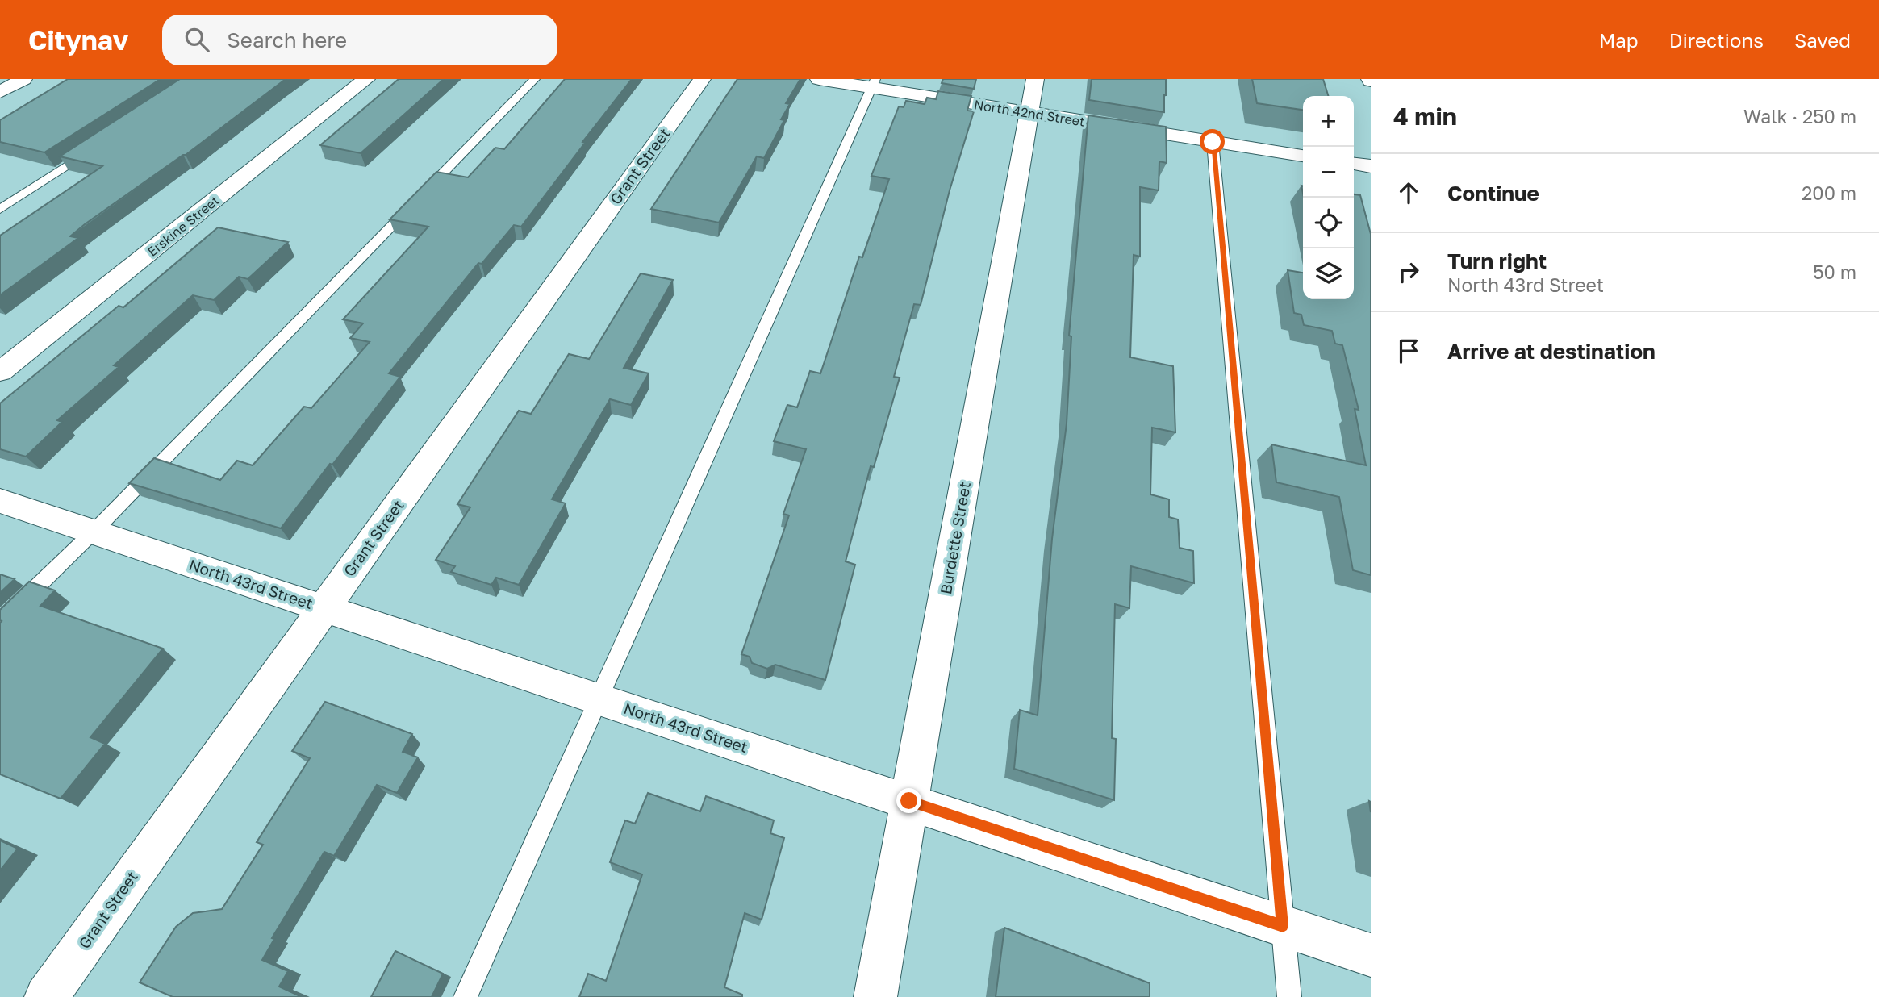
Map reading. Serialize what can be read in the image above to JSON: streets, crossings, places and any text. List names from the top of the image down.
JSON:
{
  "streets": {
    "street": [
      "North 42nd Street",
      "Grant Street",
      "Erskine Street",
      "Burdette Street",
      "North 43rd Street"
    ]
  },
  "crossings": [
    ["North 42nd Street", "Burdette Street"],
    ["Grant Street", "North 43rd Street"],
    ["Burdette Street", "North 43rd Street"]
  ],
  "page": {
    "header": "Citynav",
    "search": "Search here",
    "nav": ["Map", "Directions", "Saved"],
    "heading": ["4 min", "Walk · 250 m"],
    "map_buttons": ["+", "−"],
    "list": [
      ["Continue", "200 m"],
      ["Turn right", "North 43rd Street", "50 m"],
      "Arrive at destination"
    ]
  }
}
